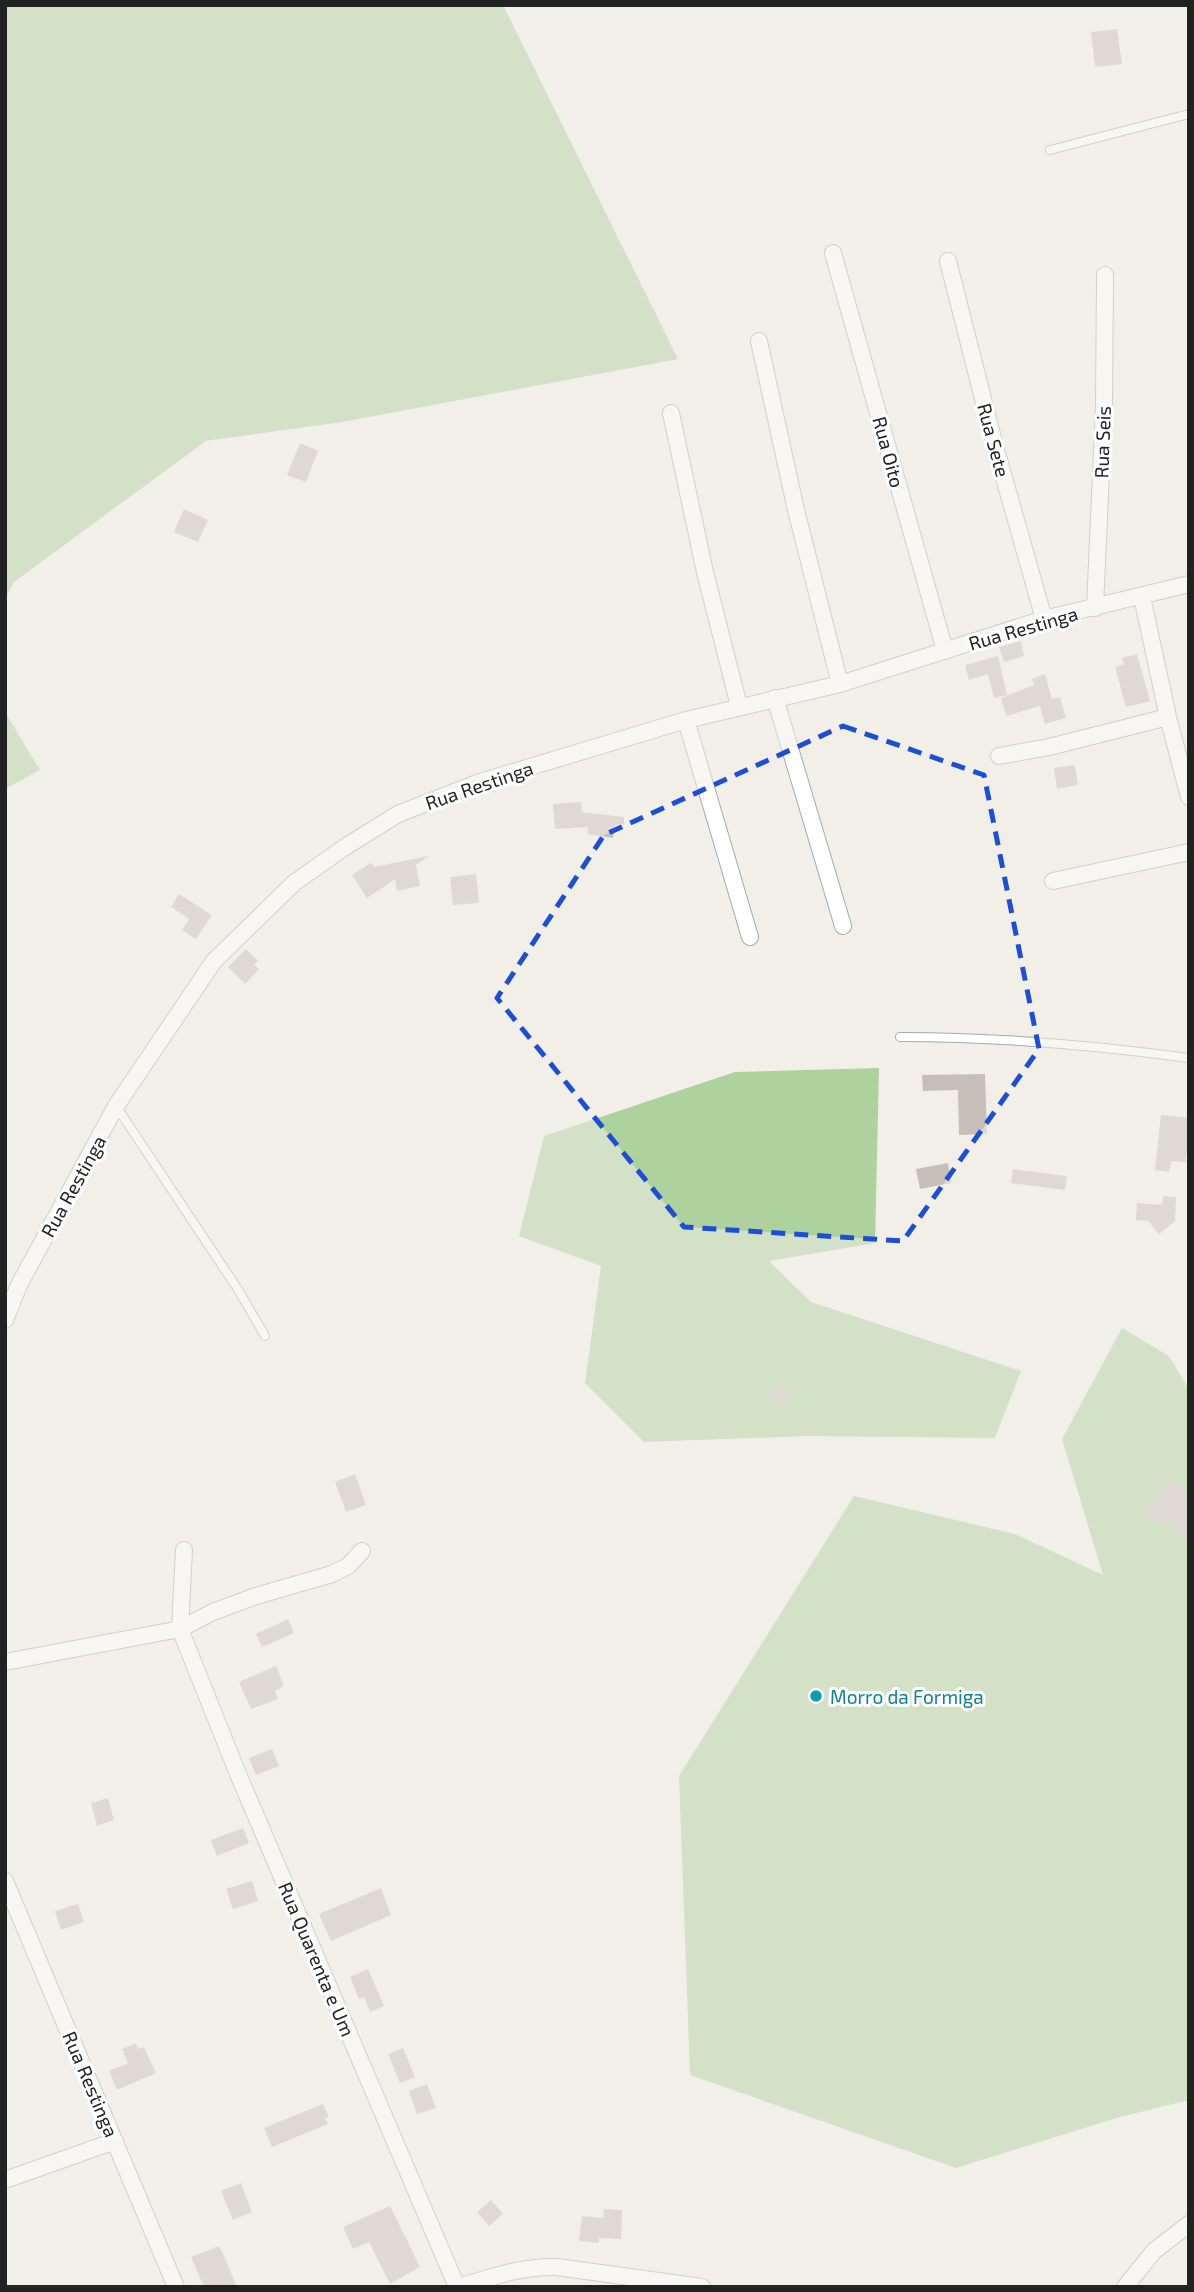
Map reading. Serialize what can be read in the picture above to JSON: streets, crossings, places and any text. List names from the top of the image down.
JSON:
{
  "streets": {
    "street": [
      "Rua Sete",
      "Rua Seis",
      "Rua Oito",
      "Rua Restinga",
      "Rua Quarenta e Um"
    ]
  },
  "crossings": [
    ["Rua Sete", "Rua Restinga"],
    ["Rua Seis", "Rua Restinga"],
    ["Rua Oito", "Rua Restinga"]
  ],
  "places": ["Morro da Formiga"]
}
